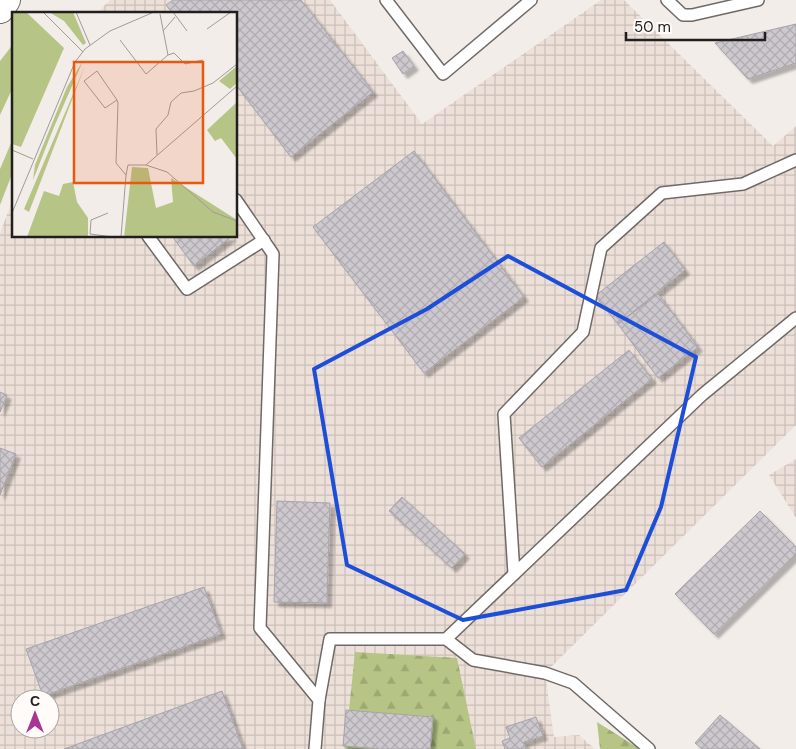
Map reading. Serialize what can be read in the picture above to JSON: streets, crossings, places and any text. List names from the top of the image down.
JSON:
{
  "scale_bar": "50 m",
  "north": "top"
}
